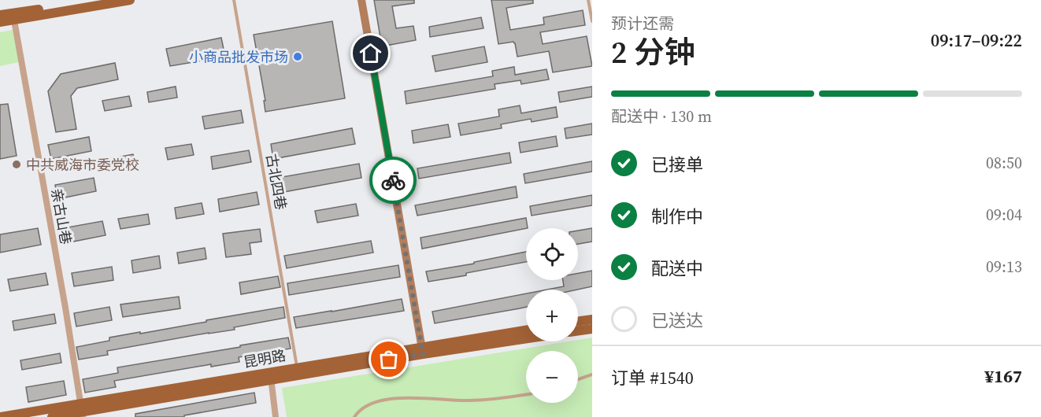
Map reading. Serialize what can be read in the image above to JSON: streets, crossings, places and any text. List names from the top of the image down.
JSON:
{
  "streets": {
    "main road": ["昆明路"],
    "street": ["亲古山巷"],
    "lane": ["古北四巷"]
  },
  "crossings": [
    ["古北四巷", "昆明路"],
    ["亲古山巷", "昆明路"]
  ],
  "places": ["小商品批发市场", "中共威海市委党校"],
  "page": {
    "heading": ["2 分钟", "预计还需", "09:17–09:22"],
    "panel": ["订单 #1540", "¥167"],
    "bar": "配送中 · 130 m",
    "list": [
      ["已接单", "08:50"],
      ["制作中", "09:04"],
      ["配送中", "09:13"],
      "已送达"
    ],
    "map_buttons": ["+", "−"]
  }
}
